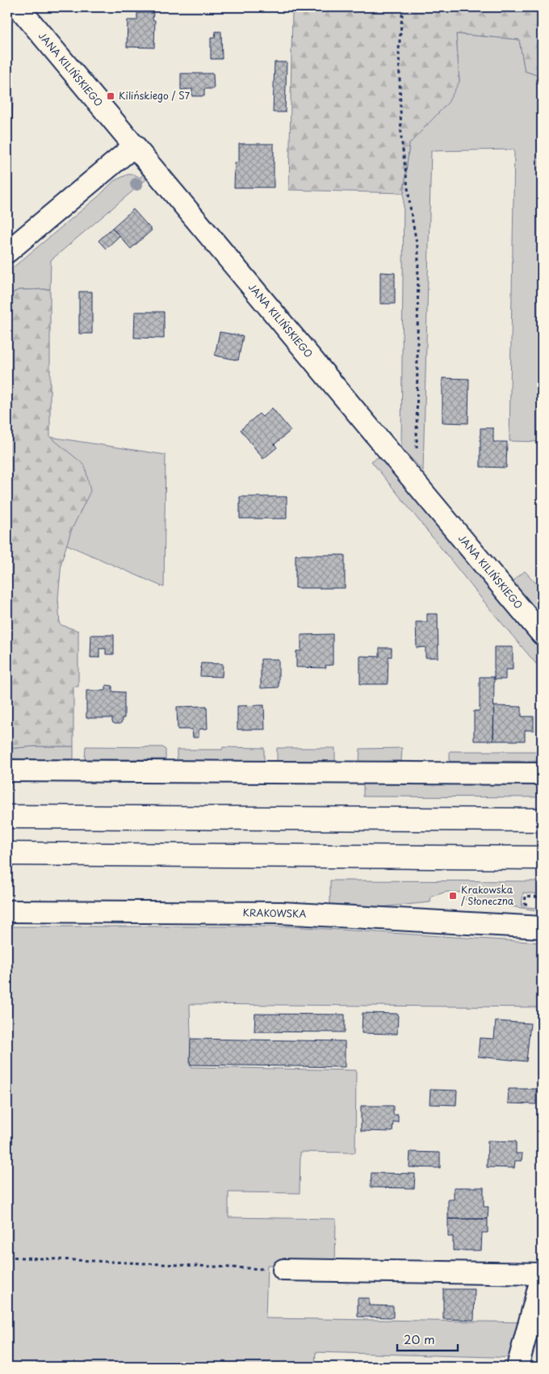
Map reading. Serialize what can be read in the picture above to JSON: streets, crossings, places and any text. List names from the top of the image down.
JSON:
{
  "streets": {
    "street": ["JANA KILIŃSKIEGO", "KRAKOWSKA"]
  },
  "places": {
    "transit": ["Kilińskiego / S7", "Krakowska / Słoneczna"]
  },
  "scale_bar": "20 m"
}
